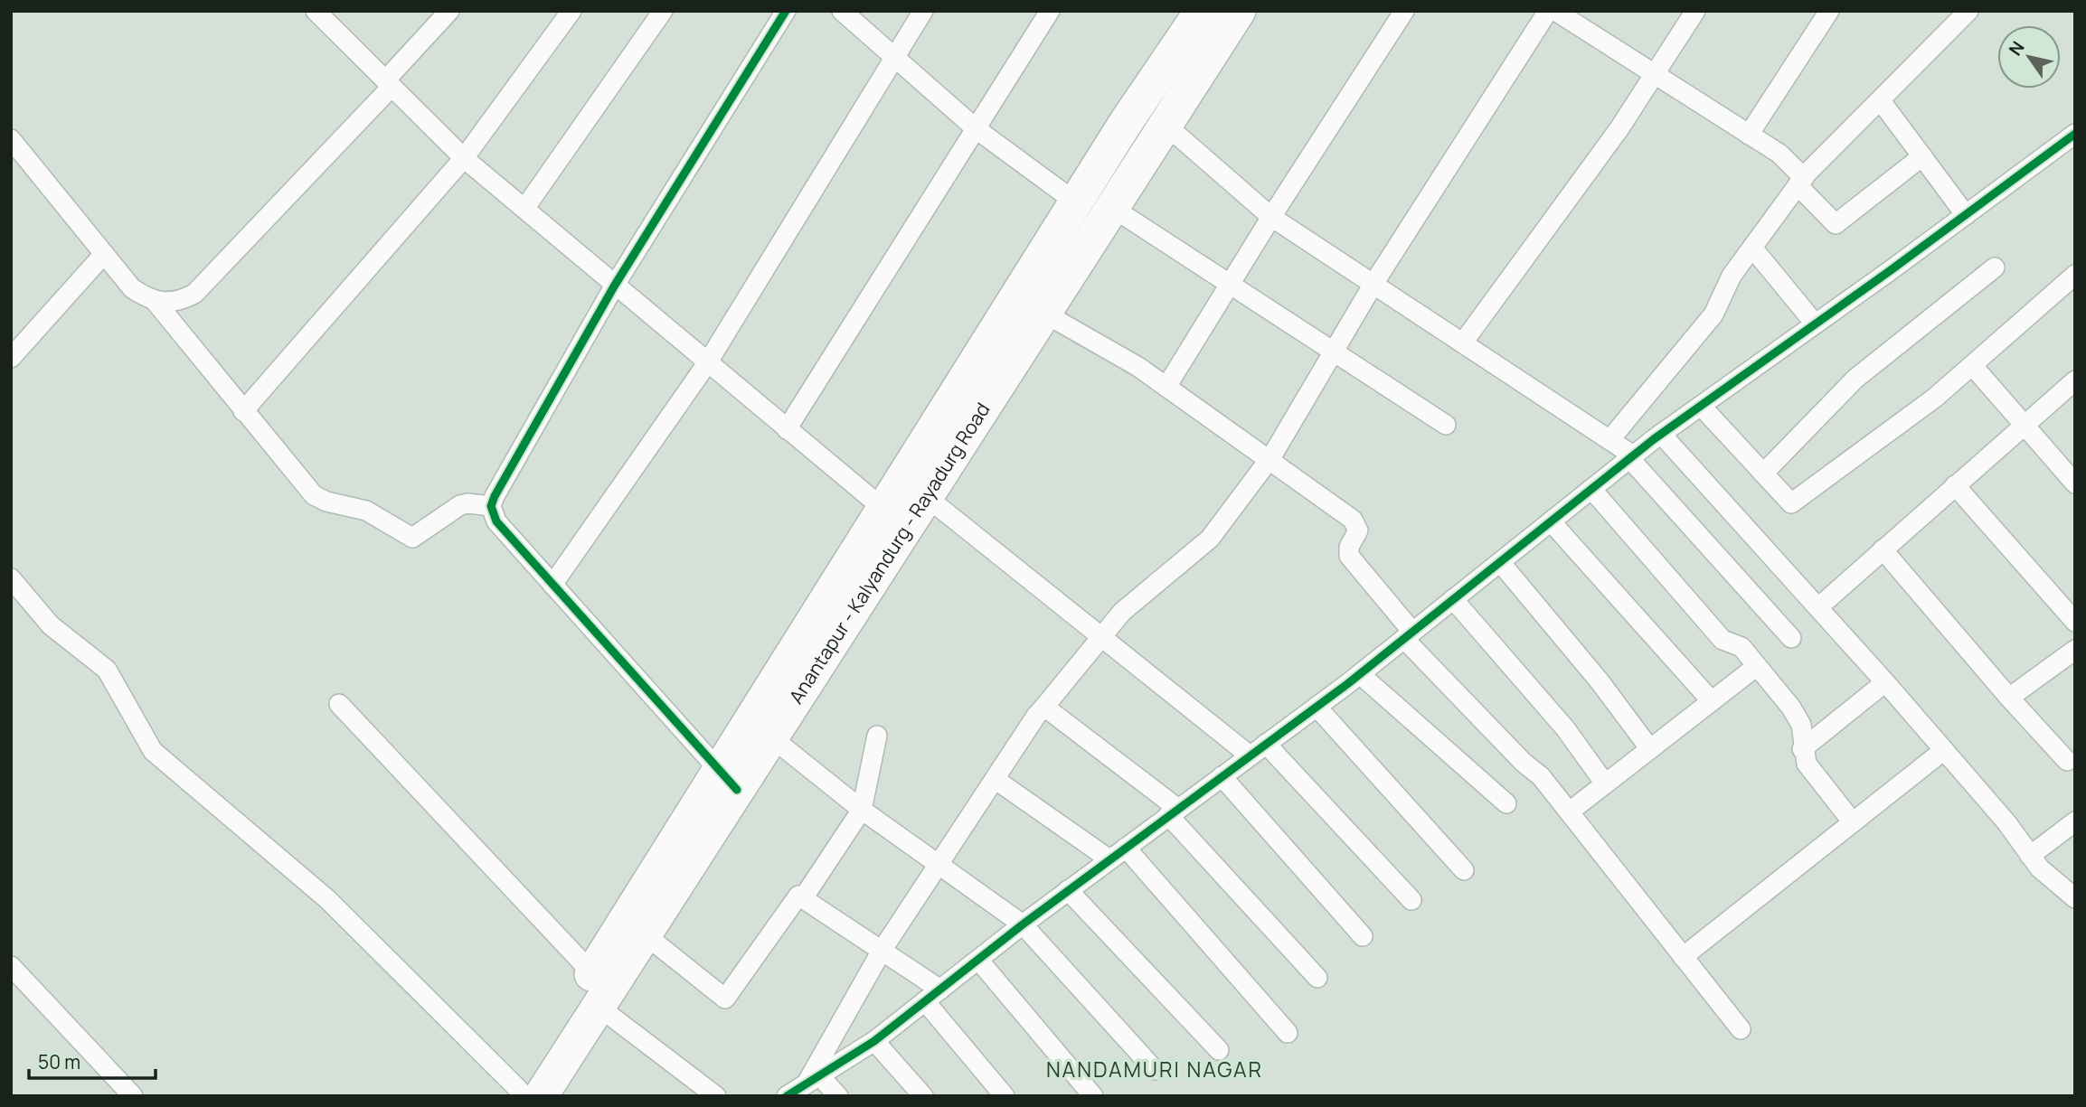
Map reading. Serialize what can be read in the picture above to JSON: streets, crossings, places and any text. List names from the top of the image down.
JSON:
{
  "streets": {
    "highway": ["Anantapur - Kalyandurg - Rayadurg Road"]
  },
  "districts": ["NANDAMURI NAGAR"],
  "scale_bar": "50 m",
  "north": "top left"
}
